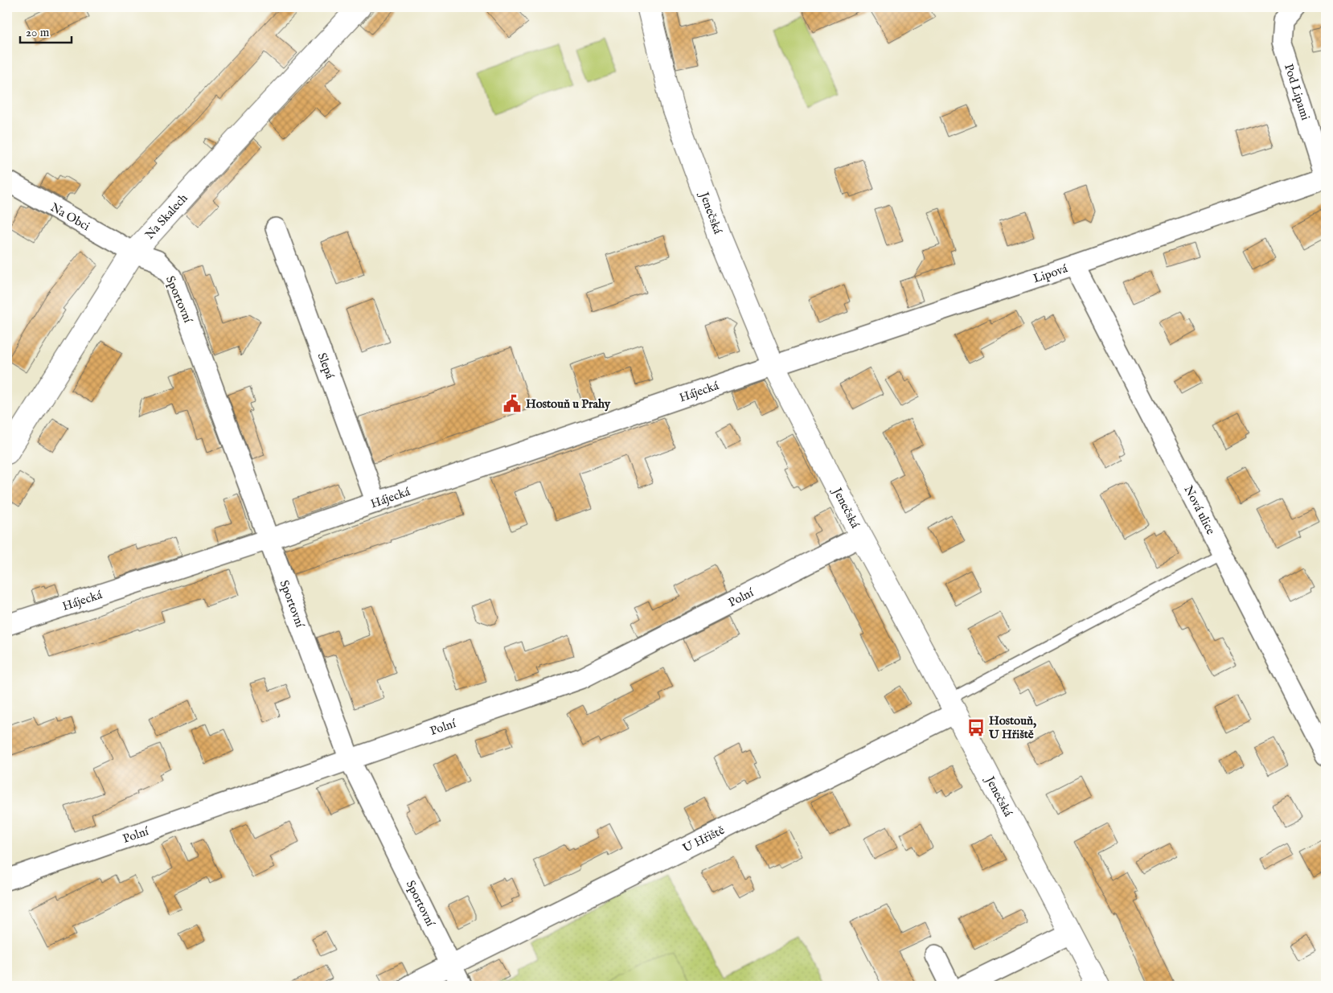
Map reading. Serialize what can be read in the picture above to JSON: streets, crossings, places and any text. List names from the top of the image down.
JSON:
{
  "streets": {
    "street": [
      "Pod Lipami",
      "Jenečská",
      "Na Obci",
      "Na Skalech",
      "Lipová",
      "Sportovní",
      "Slepá",
      "Hájecká",
      "Nová ulice",
      "Polní",
      "U Hřiště"
    ]
  },
  "crossings": [
    ["Pod Lipami", "Lipová"],
    ["Jenečská", "Lipová"],
    ["Jenečská", "Hájecká"],
    ["Jenečská", "Polní"],
    ["Jenečská", "U Hřiště"],
    ["Na Obci", "Na Skalech"],
    ["Na Obci", "Sportovní"],
    ["Na Skalech", "Sportovní"],
    ["Lipová", "Hájecká"],
    ["Lipová", "Nová ulice"],
    ["Sportovní", "Hájecká"],
    ["Sportovní", "Polní"],
    ["Sportovní", "U Hřiště"],
    ["Slepá", "Hájecká"]
  ],
  "places": {
    "public building": ["Hostouň u Prahy"],
    "bus stop": ["Hostouň, U Hřiště"]
  },
  "scale_bar": "20 m"
}
